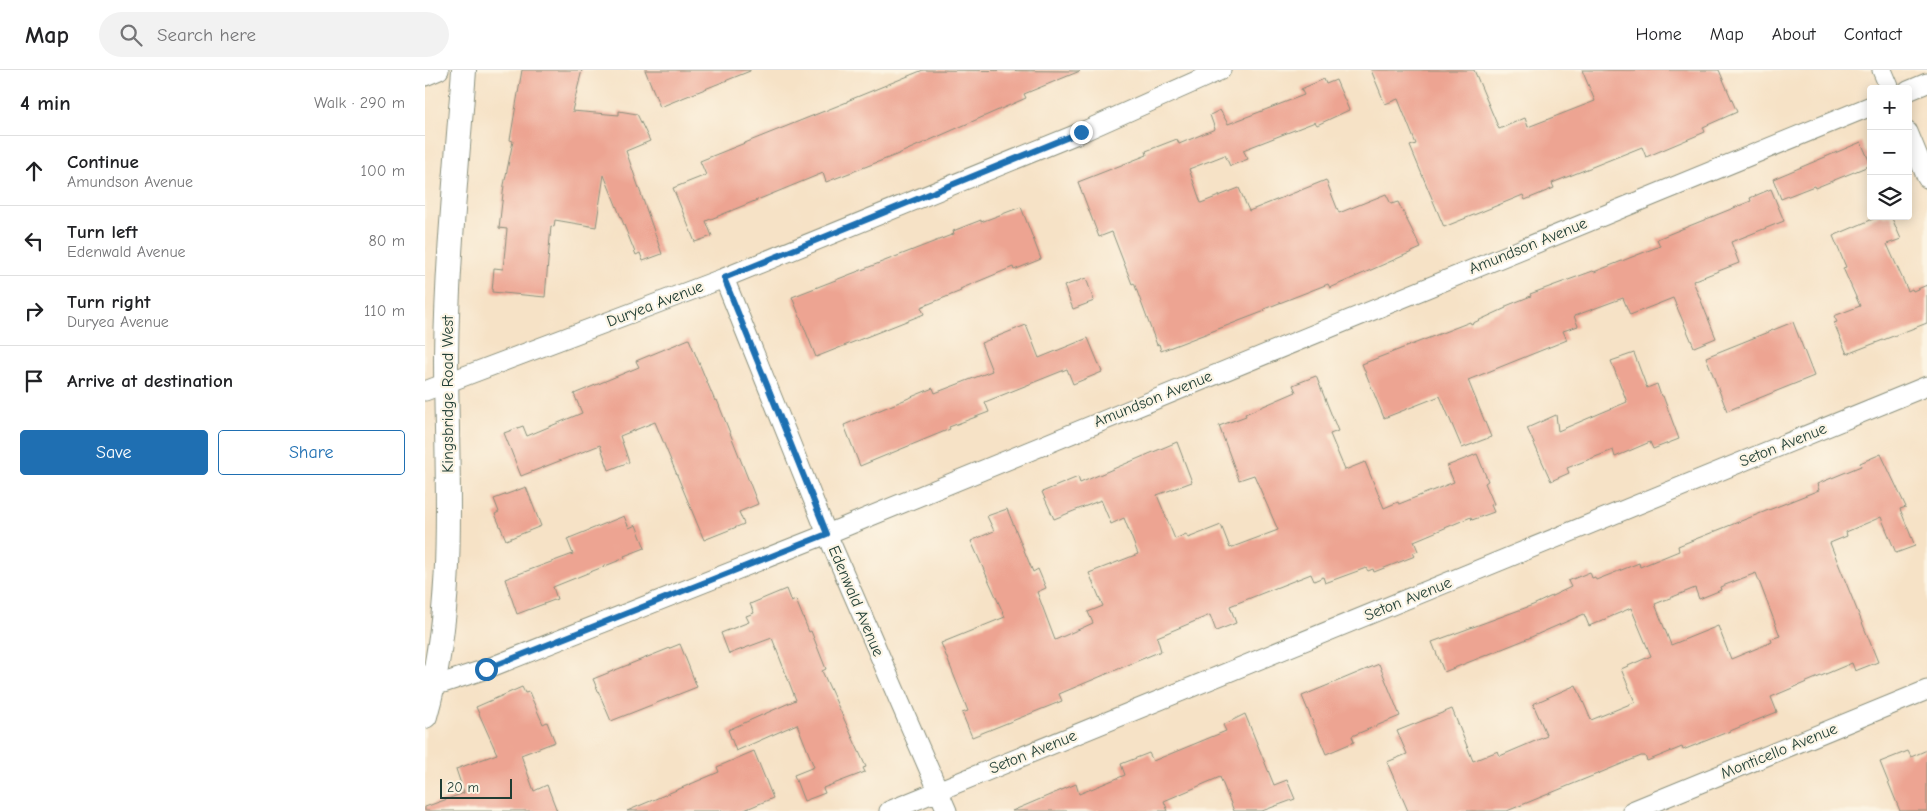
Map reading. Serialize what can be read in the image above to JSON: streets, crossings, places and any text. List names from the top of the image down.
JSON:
{
  "streets": {
    "street": [
      "Amundson Avenue",
      "Duryea Avenue",
      "Kingsbridge Road West",
      "Seton Avenue",
      "Edenwald Avenue",
      "Monticello Avenue"
    ]
  },
  "crossings": [
    ["Amundson Avenue", "Kingsbridge Road West"],
    ["Amundson Avenue", "Edenwald Avenue"],
    ["Duryea Avenue", "Kingsbridge Road West"],
    ["Duryea Avenue", "Edenwald Avenue"],
    ["Seton Avenue", "Edenwald Avenue"]
  ],
  "scale_bar": "20 m",
  "page": {
    "header": "Map",
    "search": "Search here",
    "nav": [
      "Home",
      "Map",
      "About",
      "Contact"
    ],
    "heading": ["4 min", "Walk · 290 m"],
    "map_buttons": ["+", "−"],
    "list": [
      ["Continue", "Amundson Avenue", "100 m"],
      ["Turn left", "Edenwald Avenue", "80 m"],
      ["Turn right", "Duryea Avenue", "110 m"],
      "Arrive at destination"
    ],
    "buttons": ["Save", "Share"],
    "scale": "20 m"
  }
}
